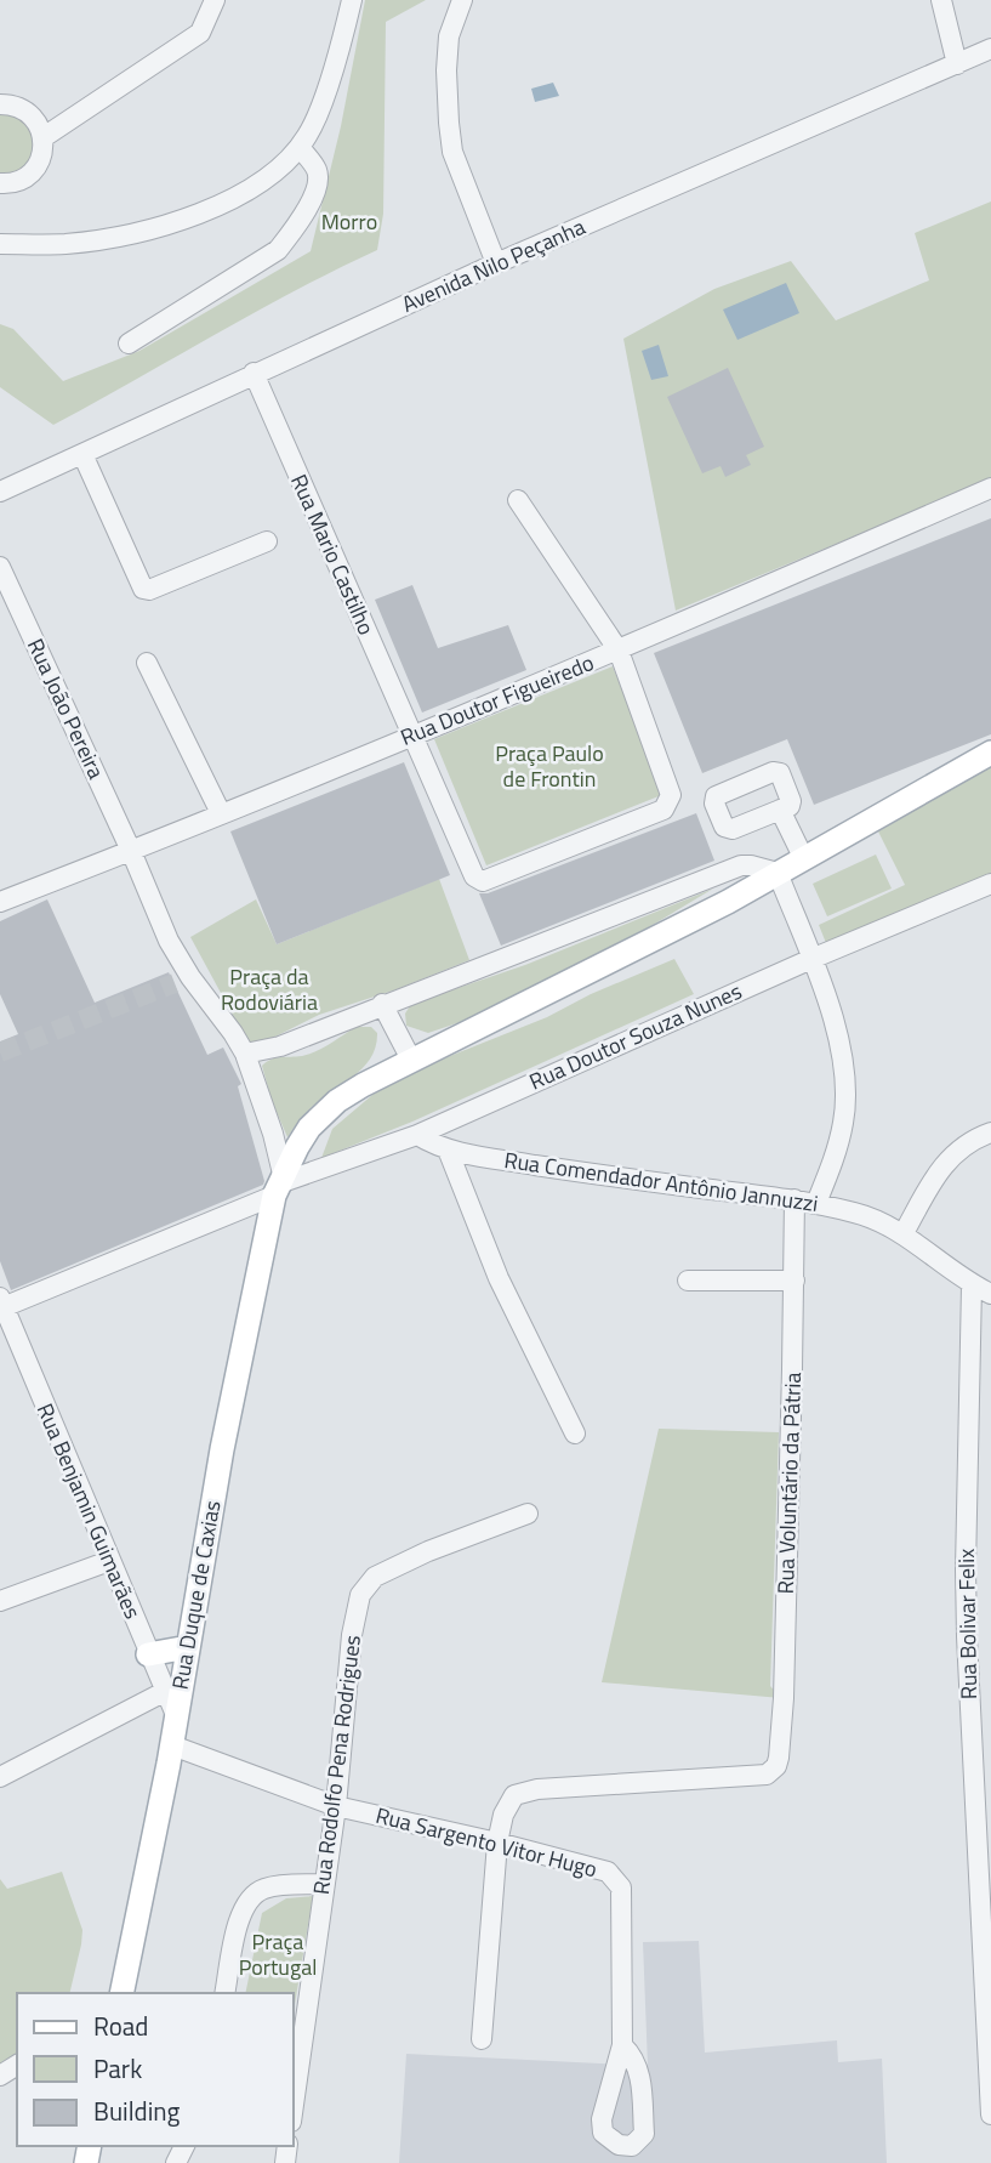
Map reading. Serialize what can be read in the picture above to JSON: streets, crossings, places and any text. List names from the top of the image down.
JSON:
{
  "streets": {
    "main road": ["Rua Duque de Caxias"],
    "street": [
      "Avenida Nilo Peçanha",
      "Rua Mario Castilho",
      "Rua Doutor Figueiredo",
      "Rua João Pereira",
      "Rua Doutor Souza Nunes",
      "Rua Comendador Antônio Jannuzzi",
      "Rua Voluntário da Pátria",
      "Rua Benjamin Guimarães",
      "Rua Bolivar Felix",
      "Rua Rodolfo Pena Rodrigues",
      "Rua Sargento Vitor Hugo"
    ]
  },
  "crossings": [
    ["Avenida Nilo Peçanha", "Rua Mario Castilho"],
    ["Rua Mario Castilho", "Rua Doutor Figueiredo"],
    ["Rua Doutor Figueiredo", "Rua João Pereira"],
    ["Rua João Pereira", "Rua Doutor Souza Nunes"],
    ["Rua João Pereira", "Rua Duque de Caxias"],
    ["Rua Doutor Souza Nunes", "Rua Comendador Antônio Jannuzzi"],
    ["Rua Doutor Souza Nunes", "Rua Benjamin Guimarães"],
    ["Rua Doutor Souza Nunes", "Rua Duque de Caxias"],
    ["Rua Comendador Antônio Jannuzzi", "Rua Voluntário da Pátria"],
    ["Rua Comendador Antônio Jannuzzi", "Rua Bolivar Felix"],
    ["Rua Voluntário da Pátria", "Rua Sargento Vitor Hugo"],
    ["Rua Benjamin Guimarães", "Rua Duque de Caxias"],
    ["Rua Duque de Caxias", "Rua Sargento Vitor Hugo"],
    ["Rua Rodolfo Pena Rodrigues", "Rua Sargento Vitor Hugo"]
  ],
  "parks": [
    "Morro",
    "Praça Paulo de Frontin",
    "Praça da Rodoviária",
    "Praça Portugal"
  ],
  "legend": ["Road", "Park", "Building"]
}
